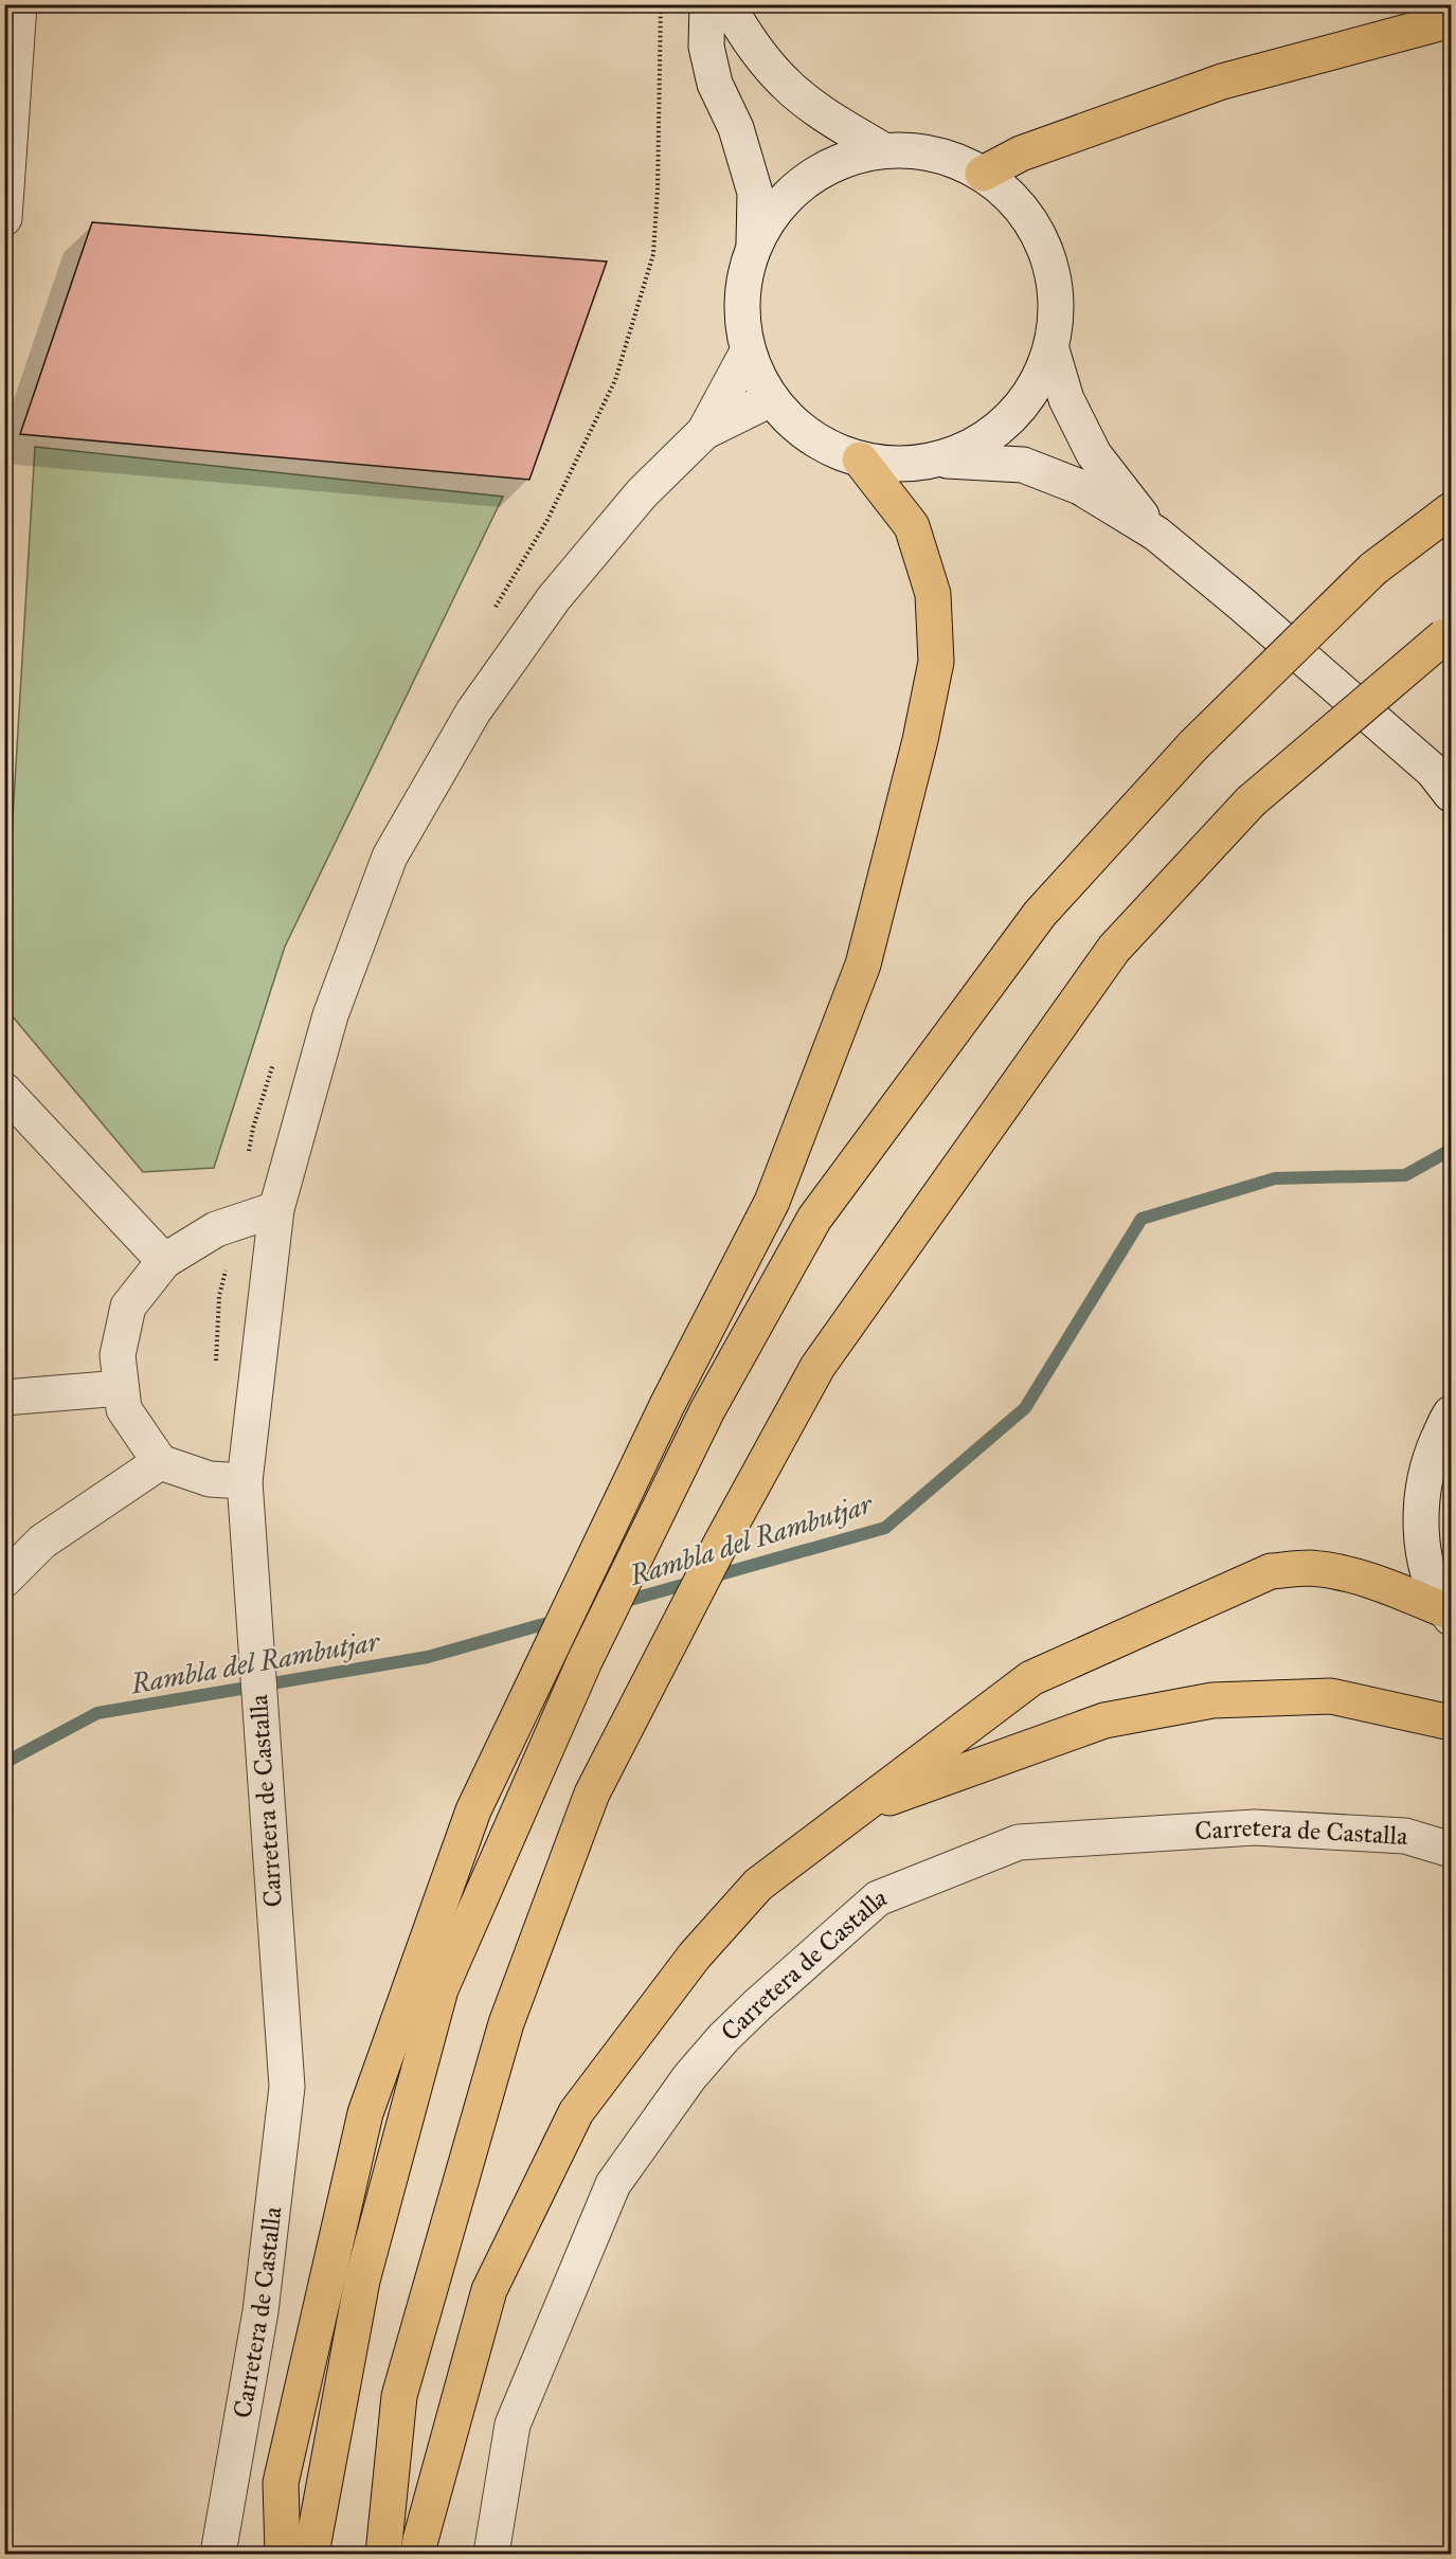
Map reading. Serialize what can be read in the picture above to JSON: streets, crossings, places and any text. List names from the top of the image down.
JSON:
{
  "streets": {
    "street": ["Carretera de Castalla"]
  },
  "water": ["Rambla del Rambutjar"]
}
